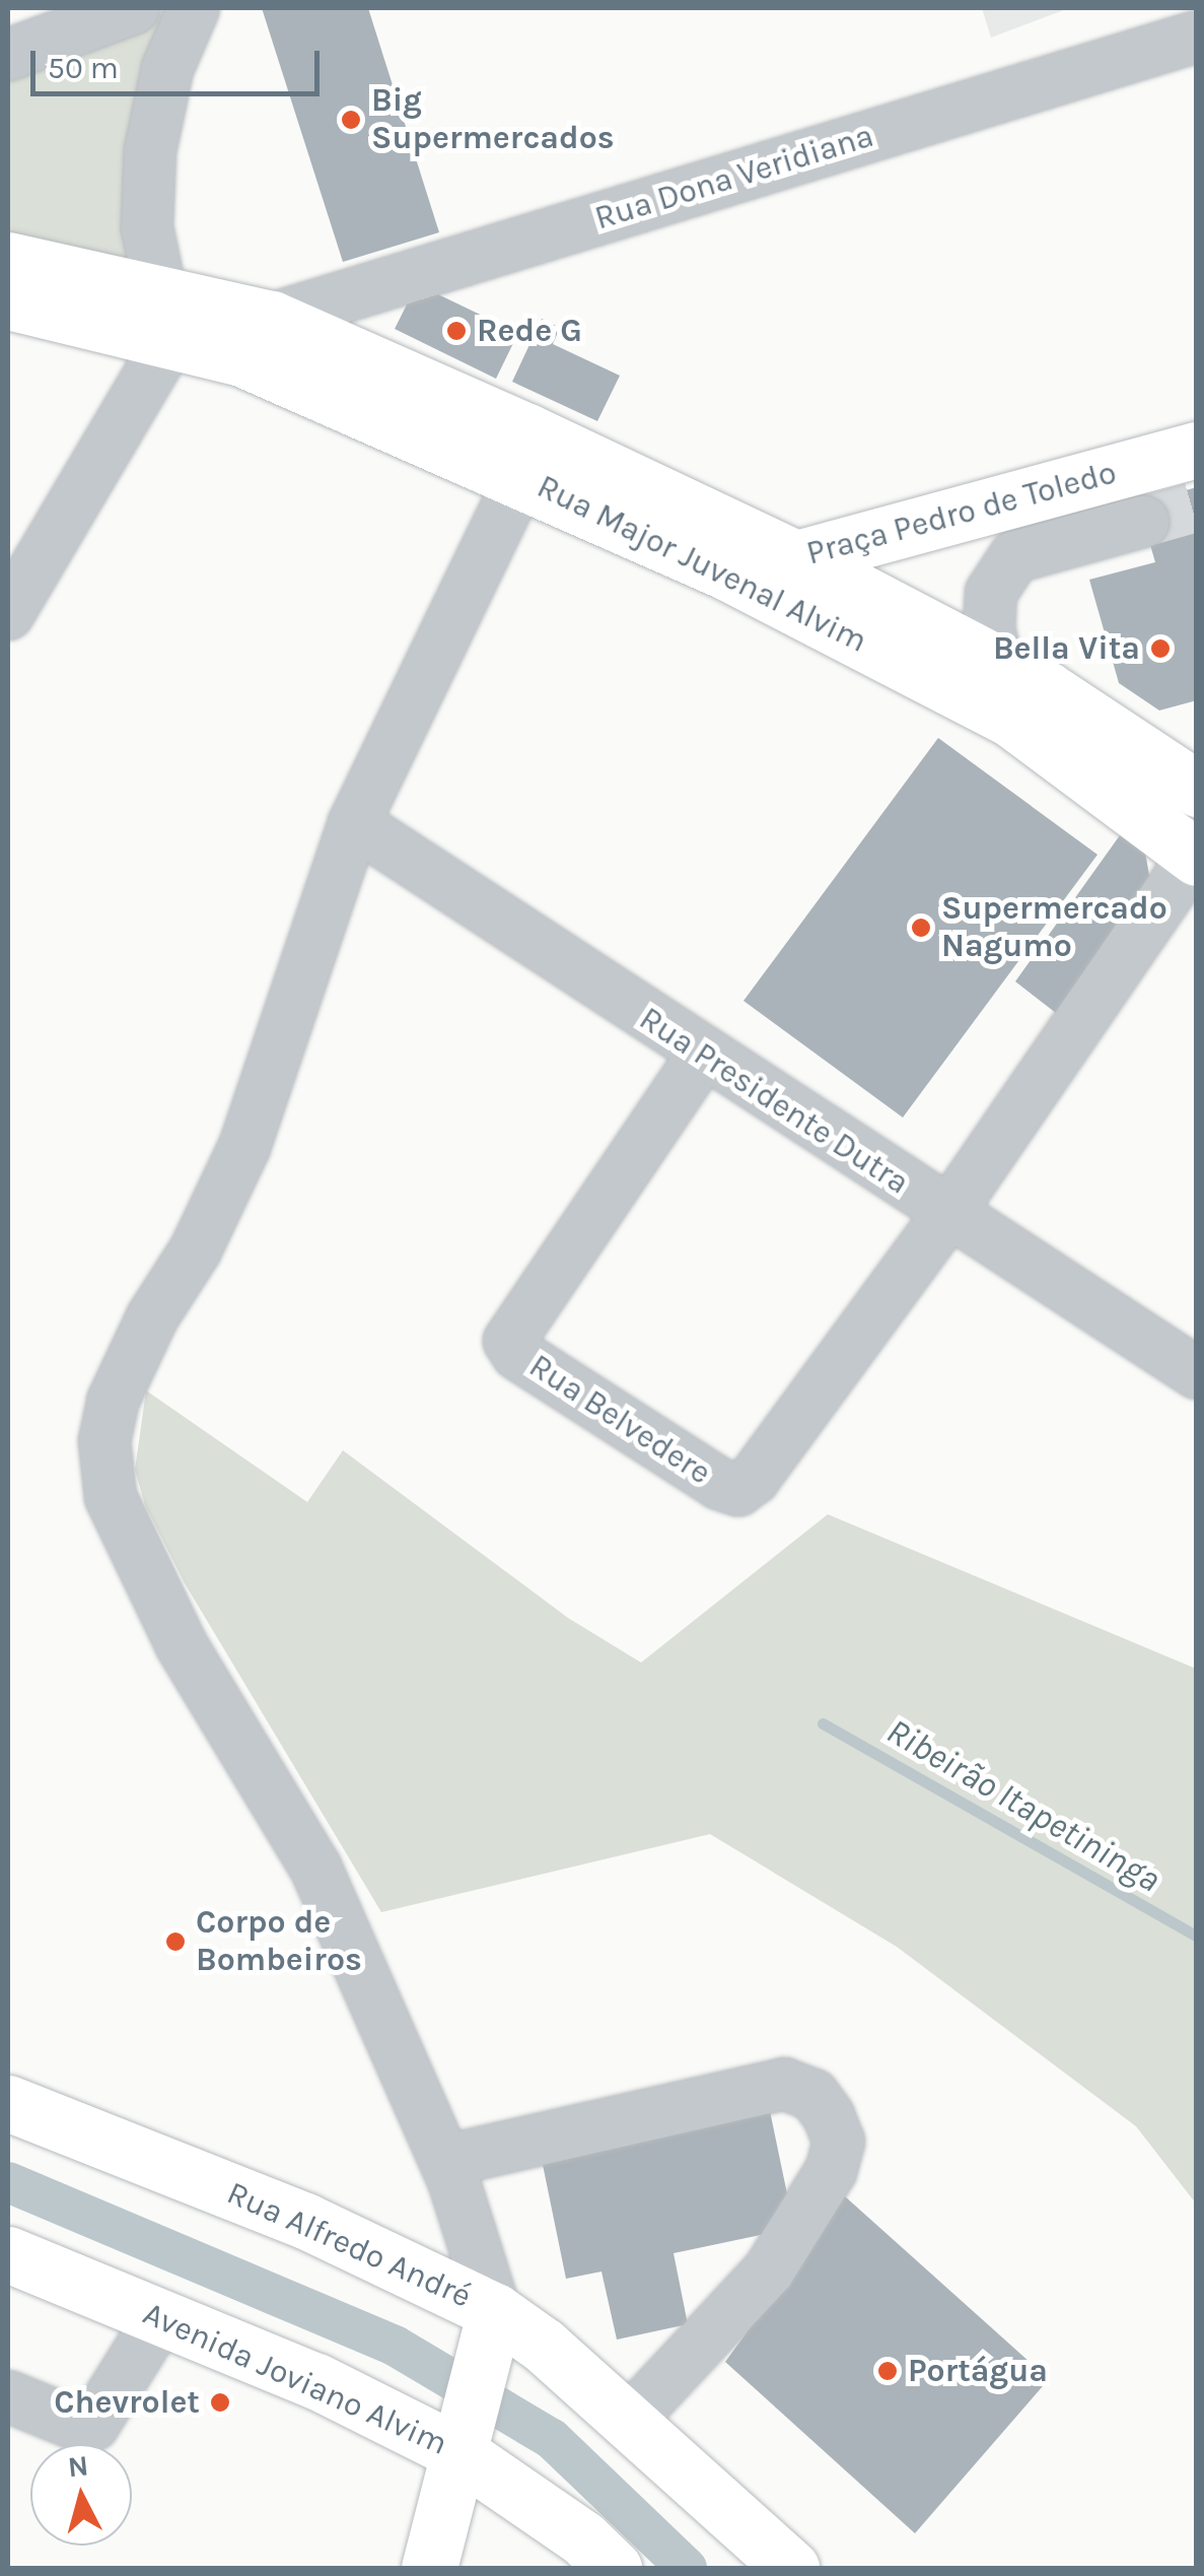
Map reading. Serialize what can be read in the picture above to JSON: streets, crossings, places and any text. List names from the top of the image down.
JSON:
{
  "streets": {
    "main road": [
      "Praça Pedro de Toledo",
      "Rua Major Juvenal Alvim",
      "Rua Alfredo André",
      "Avenida Joviano Alvim"
    ],
    "street": ["Rua Dona Veridiana", "Rua Presidente Dutra", "Rua Belvedere"]
  },
  "crossings": [
    ["Rua Dona Veridiana", "Rua Major Juvenal Alvim"],
    ["Praça Pedro de Toledo", "Rua Major Juvenal Alvim"],
    ["Rua Presidente Dutra", "Rua Belvedere"]
  ],
  "water": ["Ribeirão Itapetininga"],
  "places": [
    "Big Supermercados",
    "Rede G",
    "Bella Vita",
    "Supermercado Nagumo",
    "Corpo de Bombeiros",
    "Portágua",
    "Chevrolet"
  ],
  "scale_bar": "50 m",
  "north": "top"
}
